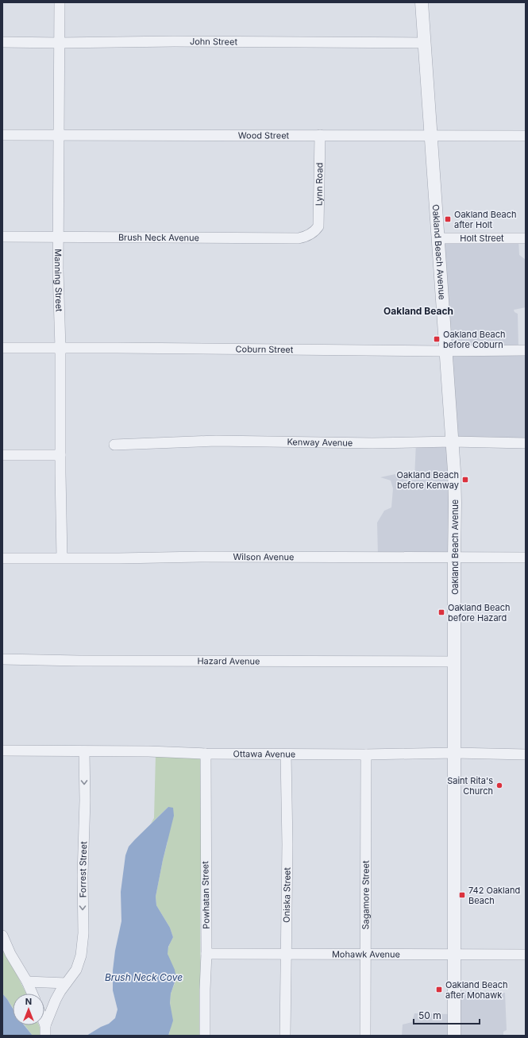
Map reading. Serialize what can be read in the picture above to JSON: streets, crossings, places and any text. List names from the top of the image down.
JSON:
{
  "streets": {
    "street": [
      "John Street",
      "Wood Street",
      "Lynn Road",
      "Brush Neck Avenue",
      "Holt Street",
      "Oakland Beach Avenue",
      "Manning Street",
      "Coburn Street",
      "Kenway Avenue",
      "Wilson Avenue",
      "Hazard Avenue",
      "Ottawa Avenue",
      "Forrest Street",
      "Powhatan Street",
      "Oniska Street",
      "Sagamore Street",
      "Mohawk Avenue"
    ]
  },
  "crossings": [
    ["John Street", "Oakland Beach Avenue"],
    ["John Street", "Manning Street"],
    ["Wood Street", "Lynn Road"],
    ["Wood Street", "Oakland Beach Avenue"],
    ["Wood Street", "Manning Street"],
    ["Lynn Road", "Brush Neck Avenue"],
    ["Brush Neck Avenue", "Manning Street"],
    ["Holt Street", "Oakland Beach Avenue"],
    ["Oakland Beach Avenue", "Coburn Street"],
    ["Oakland Beach Avenue", "Kenway Avenue"],
    ["Oakland Beach Avenue", "Wilson Avenue"],
    ["Oakland Beach Avenue", "Hazard Avenue"],
    ["Oakland Beach Avenue", "Ottawa Avenue"],
    ["Oakland Beach Avenue", "Mohawk Avenue"],
    ["Manning Street", "Coburn Street"],
    ["Manning Street", "Wilson Avenue"],
    ["Ottawa Avenue", "Forrest Street"],
    ["Ottawa Avenue", "Powhatan Street"],
    ["Ottawa Avenue", "Oniska Street"],
    ["Ottawa Avenue", "Sagamore Street"],
    ["Powhatan Street", "Mohawk Avenue"],
    ["Oniska Street", "Mohawk Avenue"],
    ["Sagamore Street", "Mohawk Avenue"]
  ],
  "one_way": ["Forrest Street"],
  "districts": ["Oakland Beach"],
  "water": ["Brush Neck Cove"],
  "places": {
    "transit": [
      "Oakland Beach after Holt",
      "Oakland Beach before Coburn",
      "Oakland Beach before Kenway",
      "Oakland Beach before Hazard",
      "742 Oakland Beach",
      "Oakland Beach after Mohawk"
    ],
    "other": ["Saint Rita's Church"]
  },
  "scale_bar": "50 m",
  "north": "top"
}
